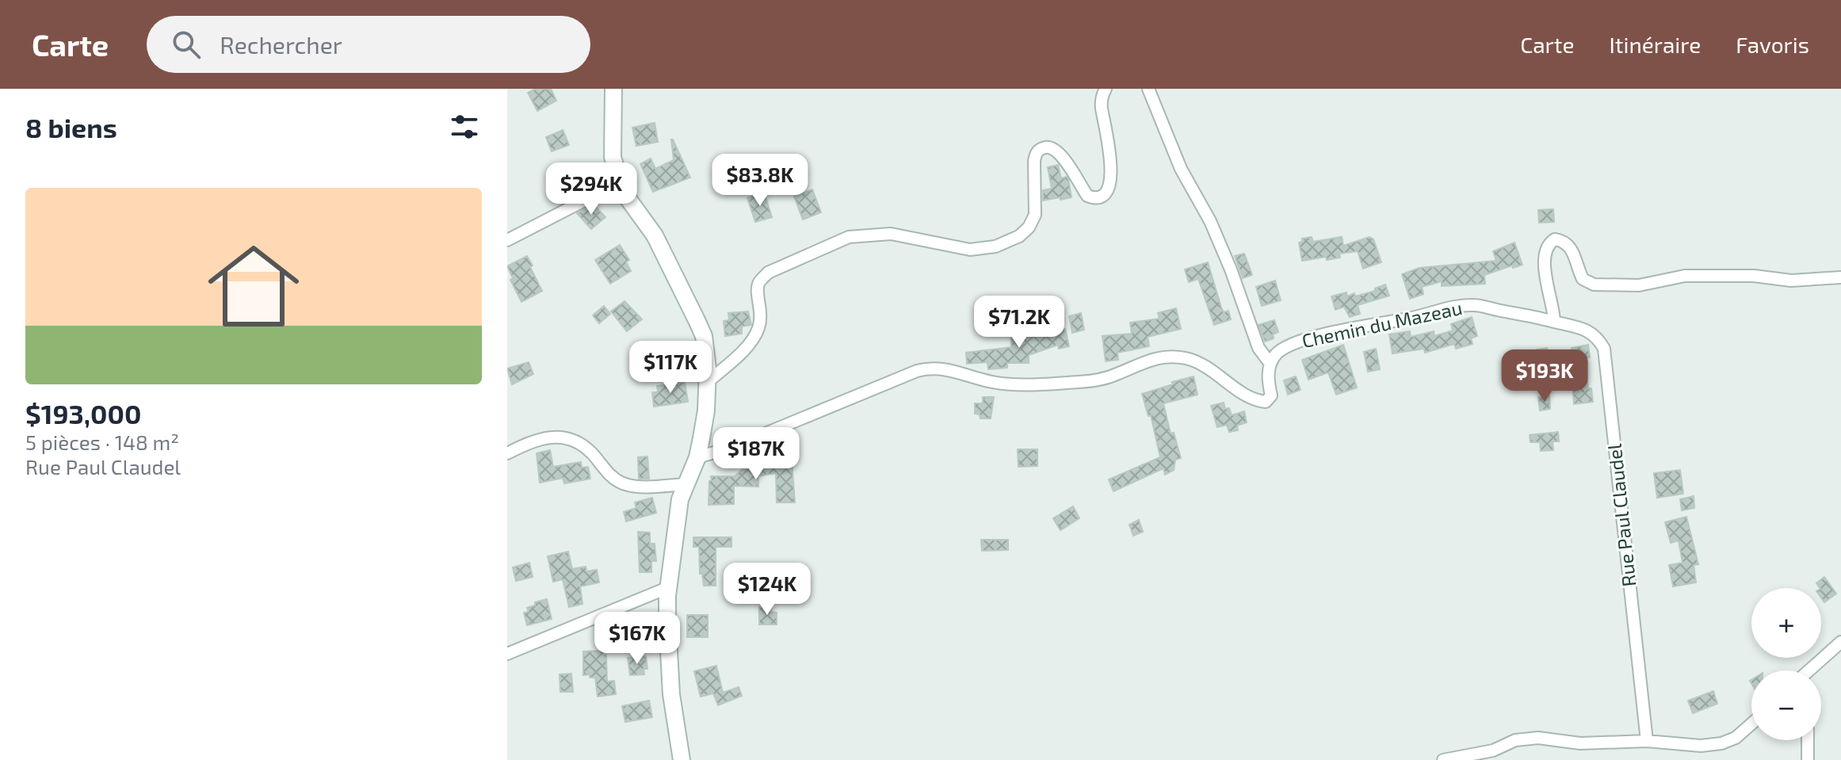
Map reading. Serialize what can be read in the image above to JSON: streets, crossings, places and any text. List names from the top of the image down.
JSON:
{
  "streets": {
    "street": ["Chemin du Mazeau", "Rue Paul Claudel"]
  },
  "crossings": [
    ["Chemin du Mazeau", "Rue Paul Claudel"]
  ],
  "page": {
    "header": "Carte",
    "search": "Rechercher",
    "nav": ["Carte", "Itinéraire", "Favoris"],
    "heading": "8 biens",
    "price": [
      "$83.8K",
      "$294K",
      "$71.2K",
      "$117K",
      "$193K",
      "$187K",
      "$124K",
      "$167K"
    ],
    "list": [
      {
        "name": "$193,000",
        "note": "5 pièces · 148 m² · Rue Paul Claudel"
      }
    ],
    "map_buttons": ["+", "−"]
  }
}
